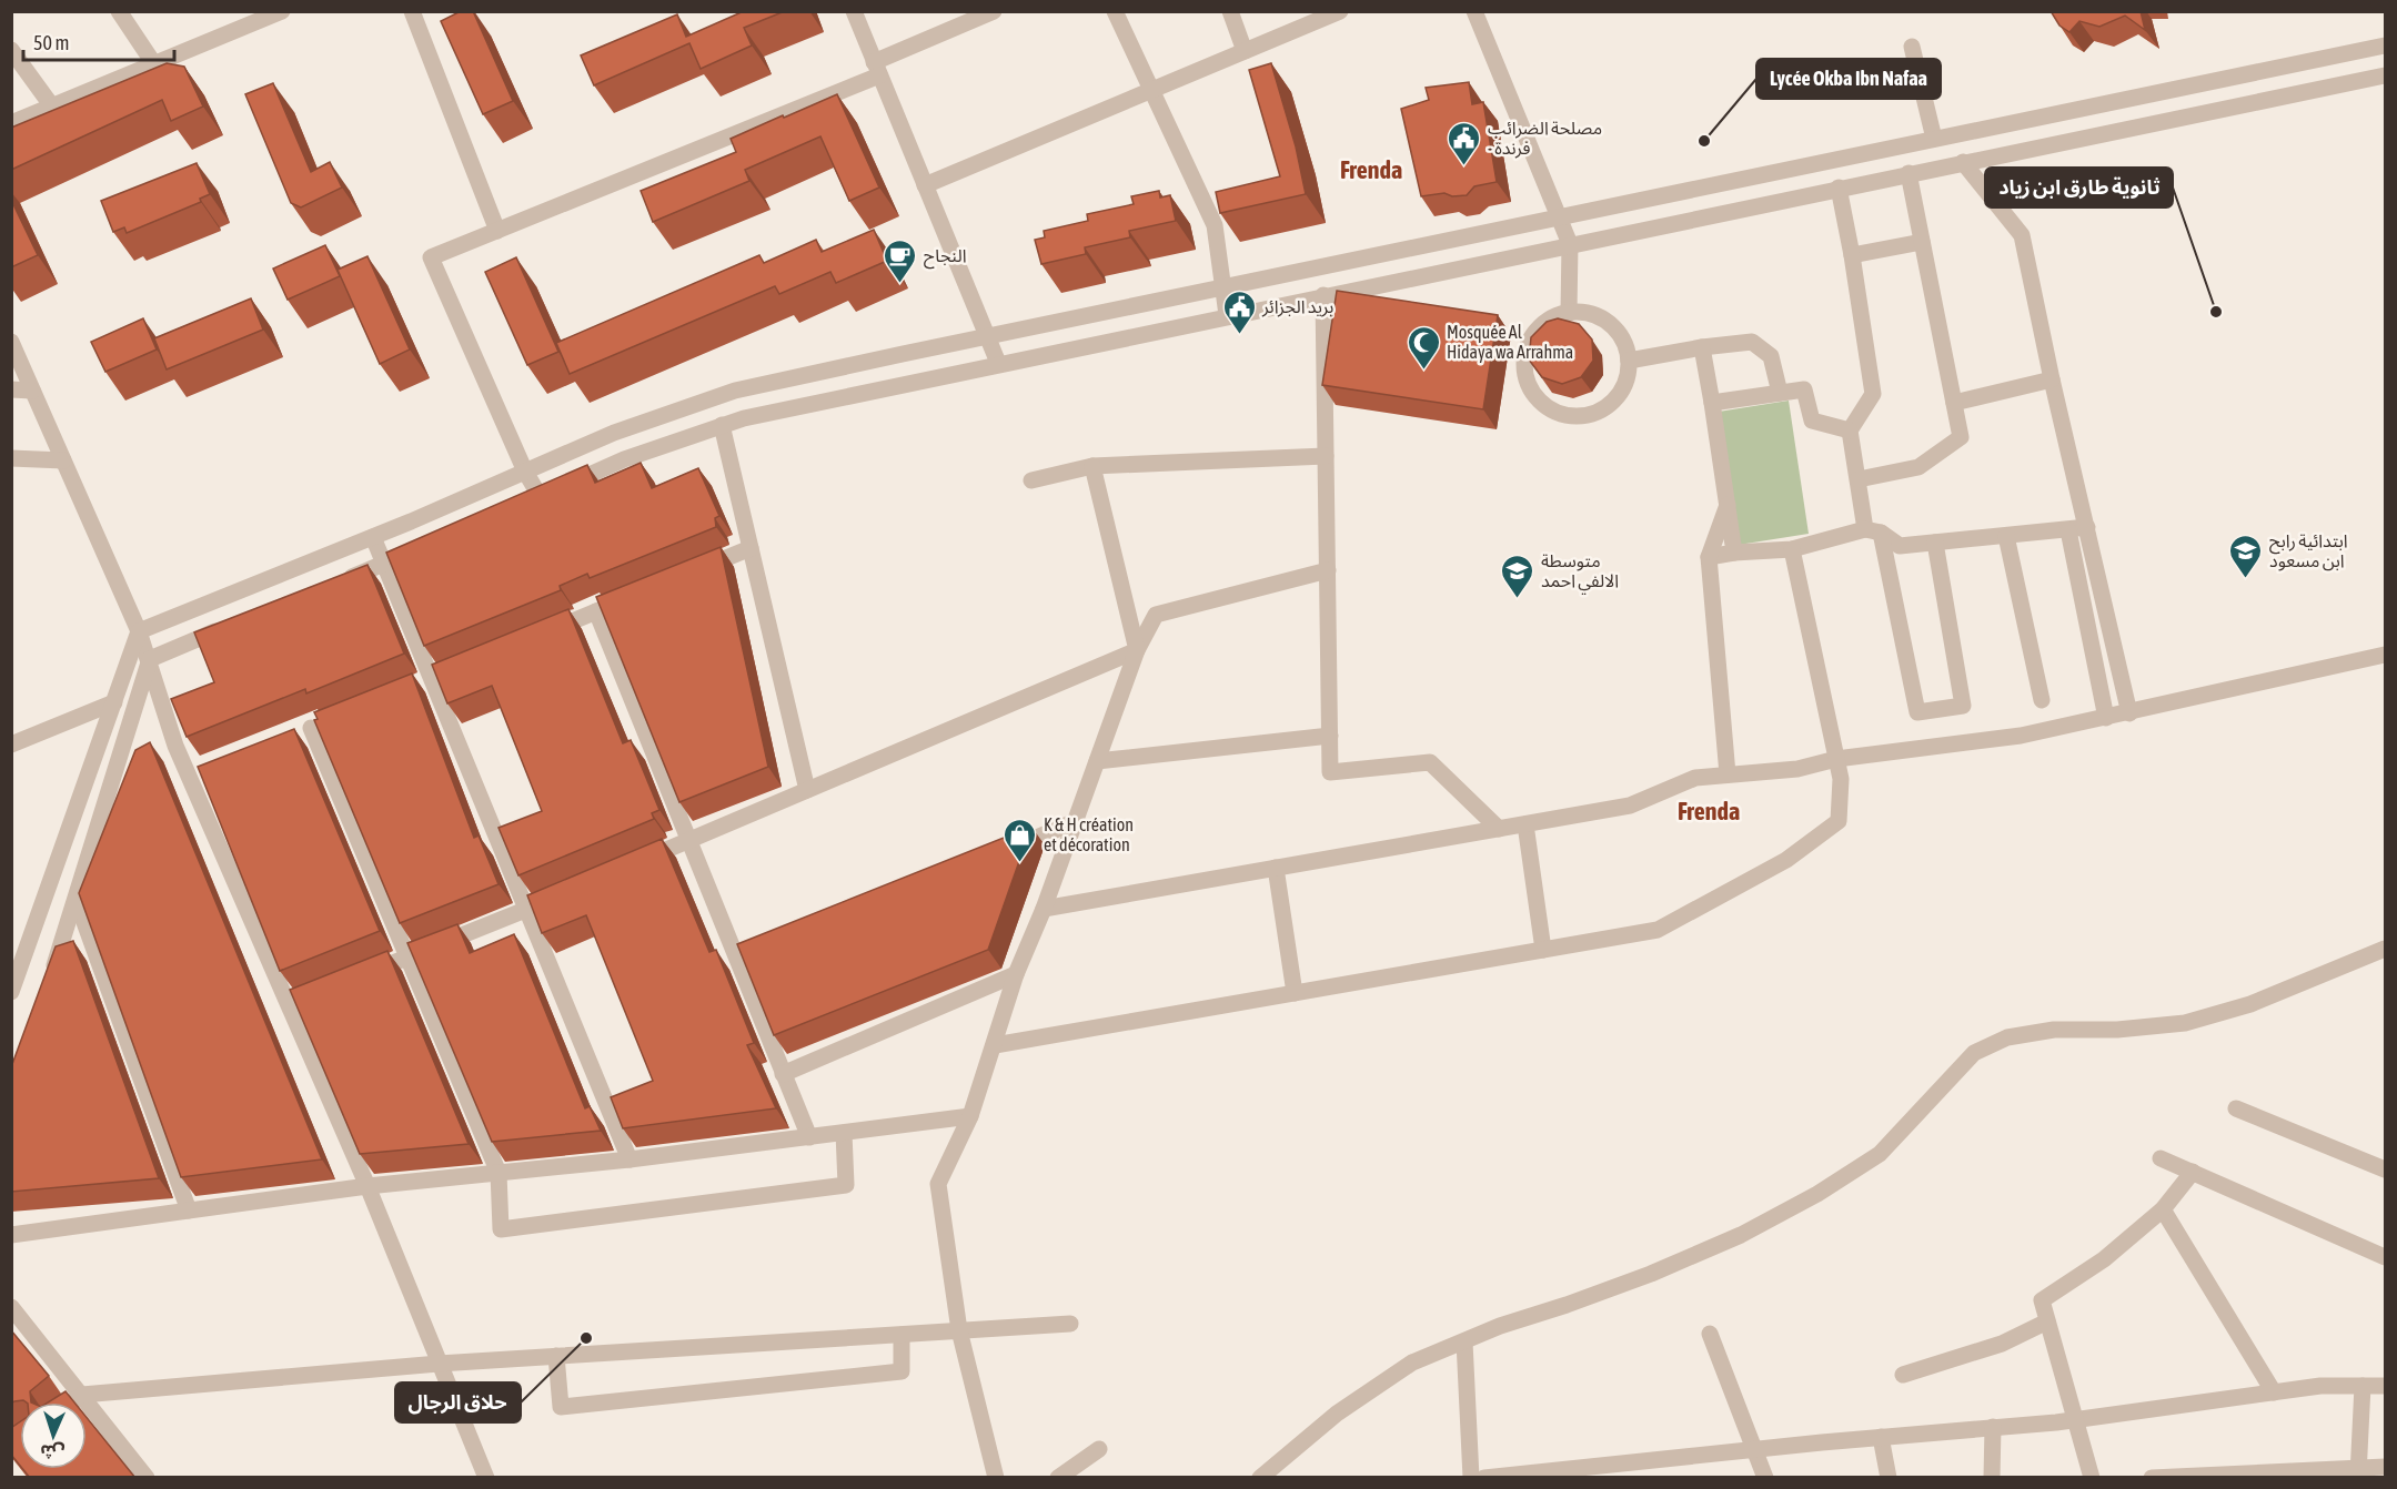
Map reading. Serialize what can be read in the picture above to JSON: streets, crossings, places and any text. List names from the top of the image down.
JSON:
{
  "districts": ["Frenda", "Frenda"],
  "places": {
    "other": ["Lycée Okba Ibn Nafaa", "ثانوية طارق ابن زياد", "حلاق الرجال"],
    "public building": ["مصلحة الضرائب - فرندة", "بريد الجزائر"],
    "cafe": ["النجاح"],
    "mosque": ["Mosquée Al Hidaya wa Arrahma"],
    "school or university": ["ابتدائية رابح ابن مسعود", "متوسطة الالفي احمد"],
    "shop": ["K & H création et décoration"]
  },
  "scale_bar": "50 m",
  "north": "bottom"
}
